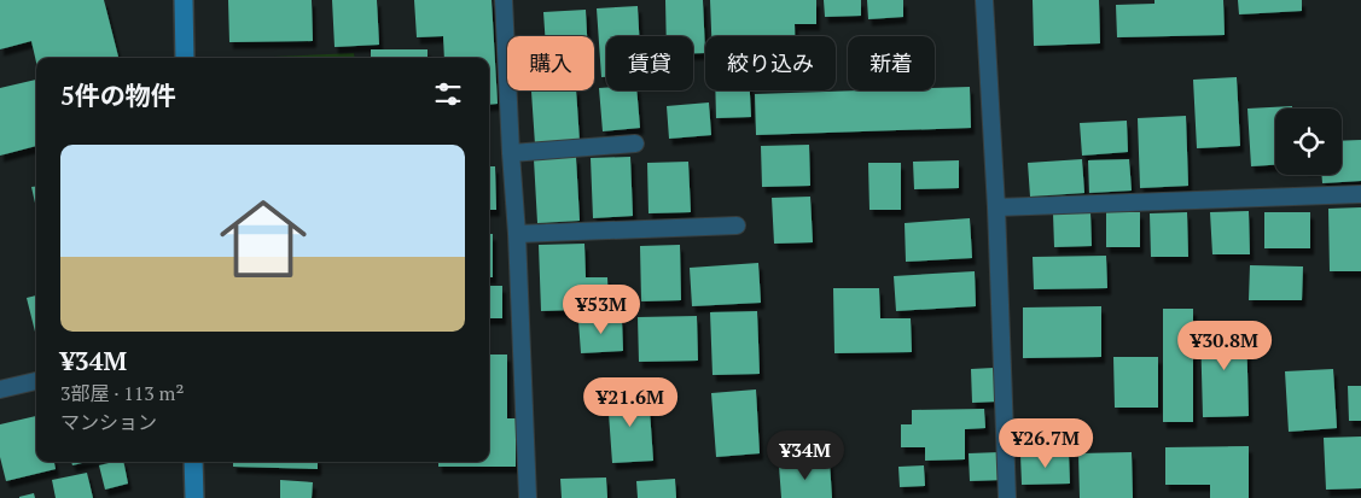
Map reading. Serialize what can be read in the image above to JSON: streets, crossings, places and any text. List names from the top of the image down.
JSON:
{
  "page": {
    "chip": [
      "購入",
      "賃貸",
      "絞り込み",
      "新着"
    ],
    "heading": "5件の物件",
    "list": [
      {
        "name": "¥34M",
        "note": "3部屋 · 113 m² · マンション"
      }
    ],
    "price": [
      "¥53M",
      "¥30.8M",
      "¥21.6M",
      "¥26.7M",
      "¥34M"
    ]
  }
}
